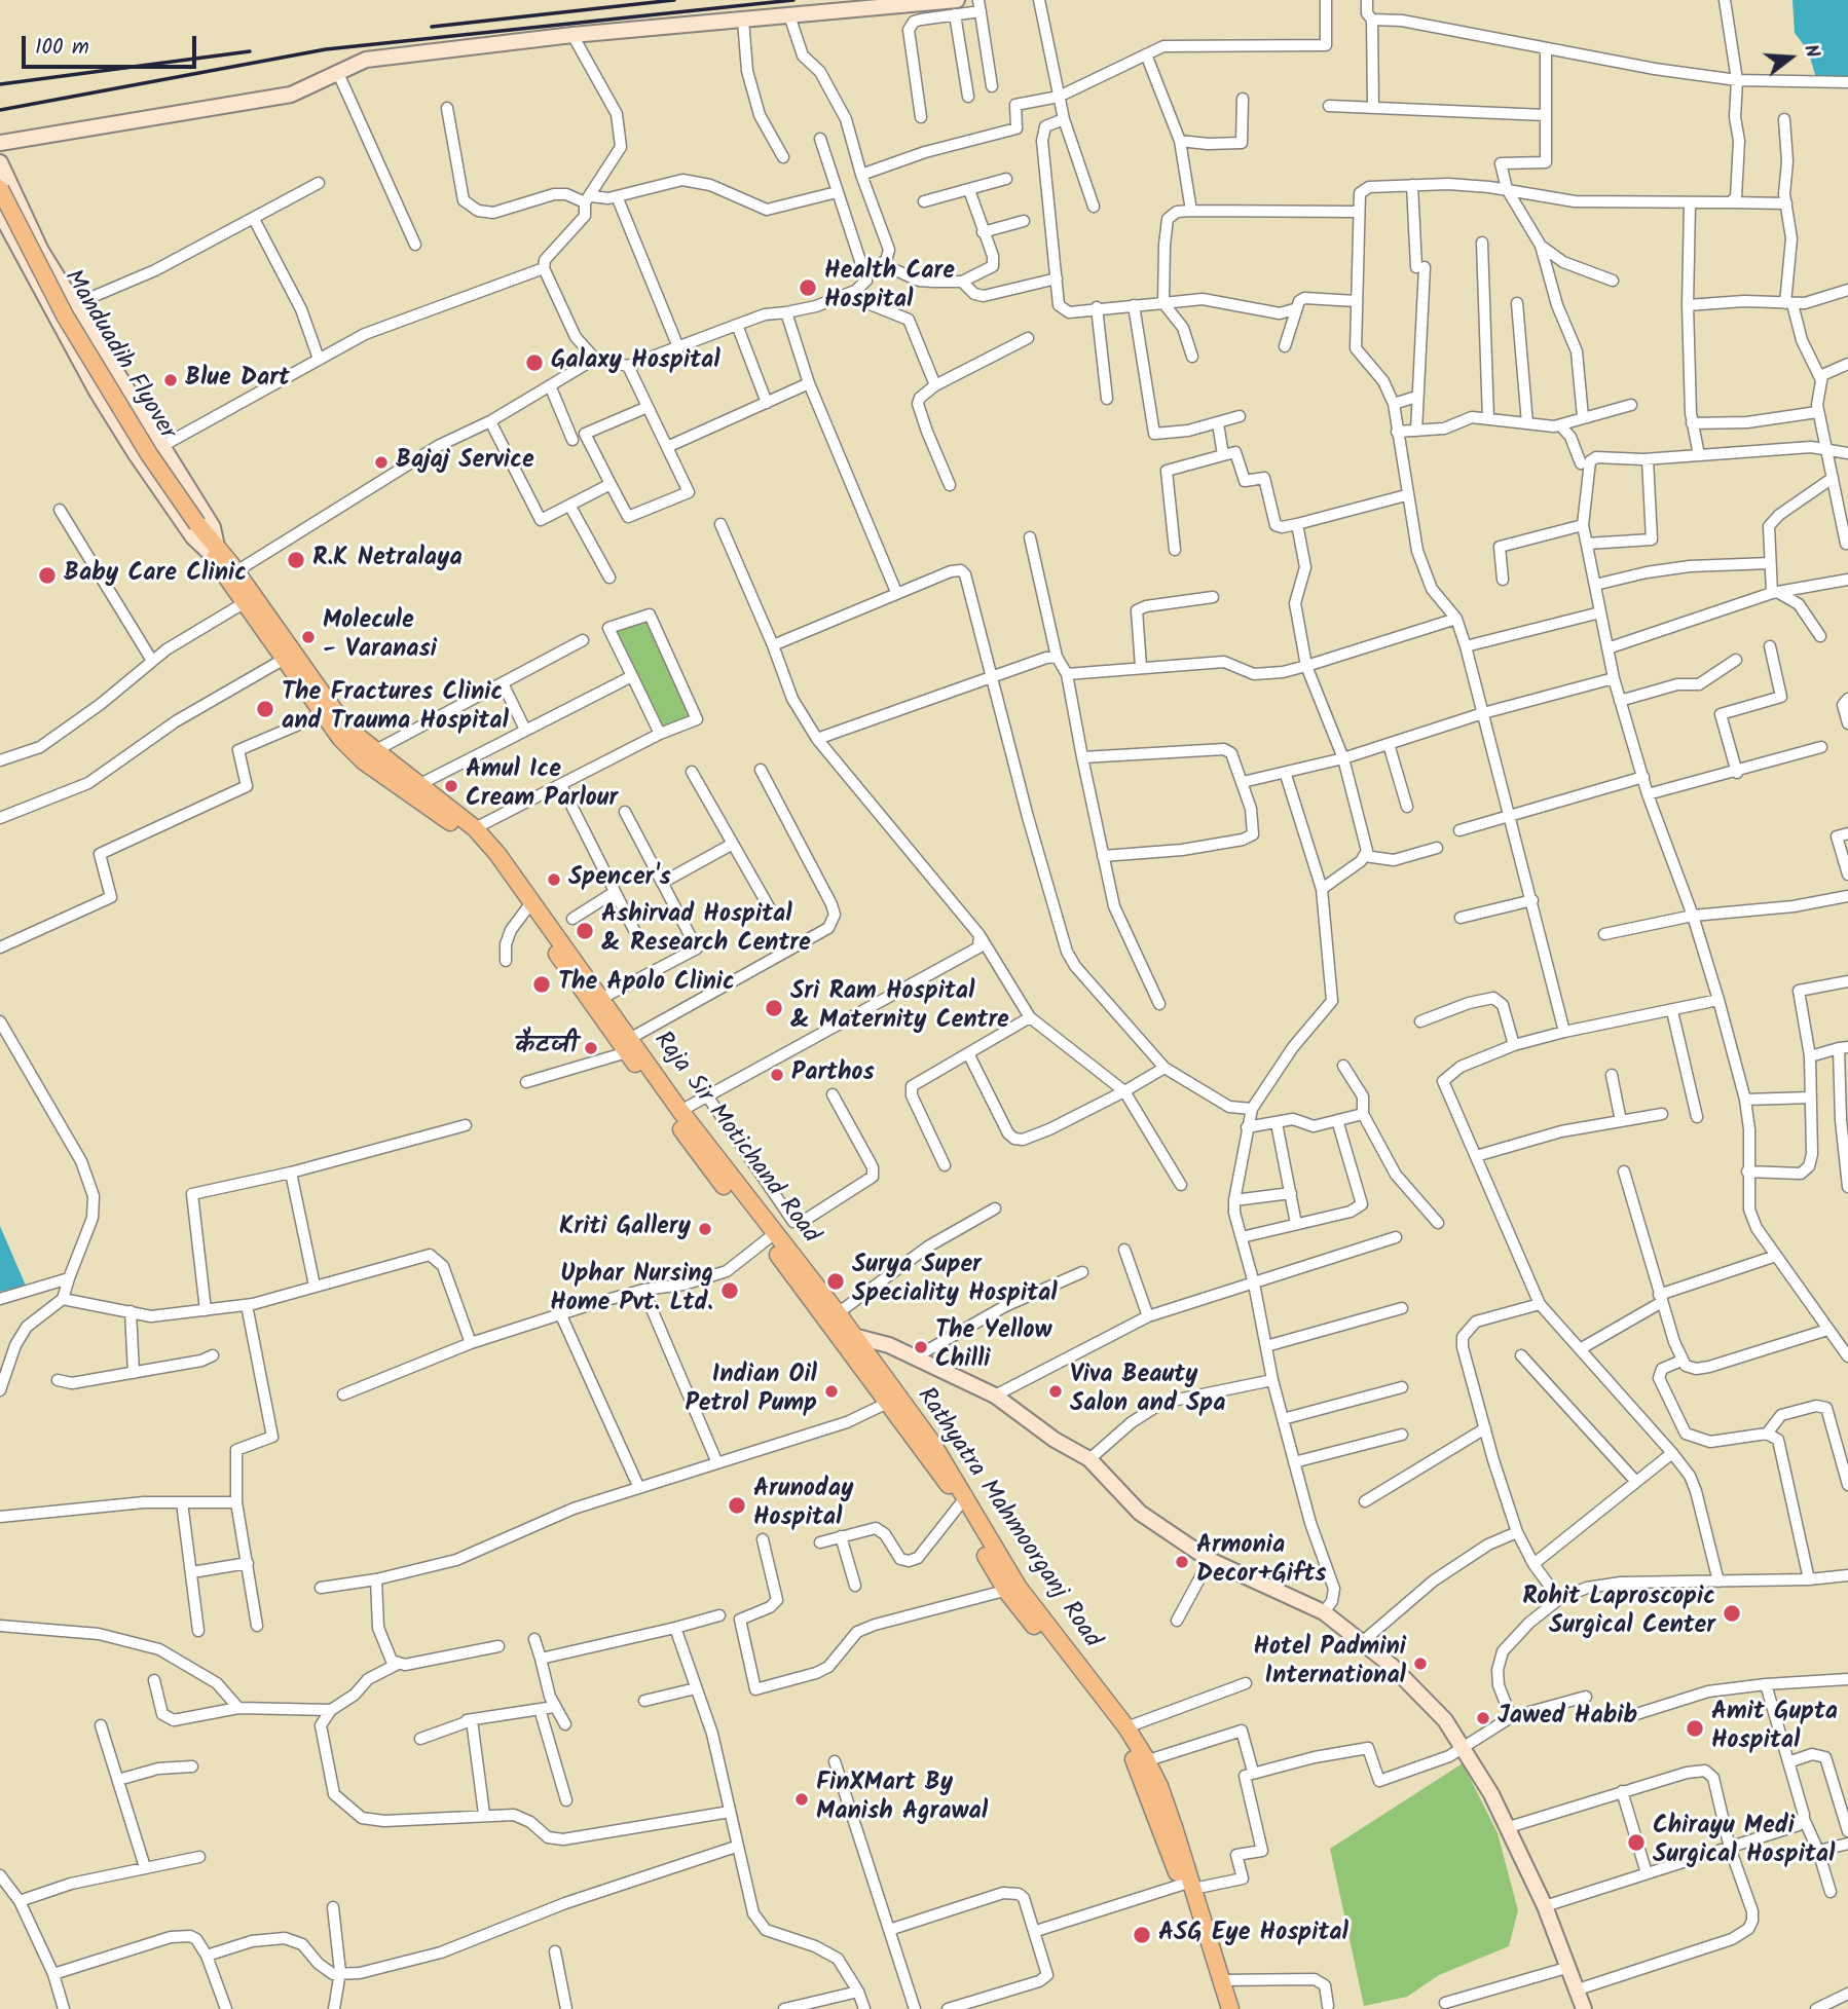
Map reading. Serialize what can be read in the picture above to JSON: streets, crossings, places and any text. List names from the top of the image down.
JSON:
{
  "streets": {
    "main road": ["Manduadih Flyover", "Raja Sir Motichand Road", "Rathyatra Mahmoorganj Road"]
  },
  "crossings": [
    ["Manduadih Flyover", "Raja Sir Motichand Road"],
    ["Manduadih Flyover", "Rathyatra Mahmoorganj Road"],
    ["Raja Sir Motichand Road", "Rathyatra Mahmoorganj Road"]
  ],
  "places": [
    "Health Care Hospital",
    "Galaxy Hospital",
    "Blue Dart",
    "Bajaj Service",
    "R.K Netralaya",
    "Baby Care Clinic",
    "Molecule - Varanasi",
    "The Fractures Clinic and Trauma Hospital",
    "Amul Ice Cream Parlour",
    "Spencer's",
    "Ashirvad Hospital & Research Centre",
    "The Apolo Clinic",
    "Sri Ram Hospital & Maternity Centre",
    "कैटजी",
    "Parthos",
    "Kriti Gallery",
    "Surya Super Speciality Hospital",
    "Uphar Nursing Home Pvt. Ltd.",
    "The Yellow Chilli",
    "Indian Oil Petrol Pump",
    "Viva Beauty Salon and Spa",
    "Arunoday Hospital",
    "Armonia Decor+Gifts",
    "Rohit Laproscopic Surgical Center",
    "Hotel Padmini International",
    "Jawed Habib",
    "Amit Gupta Hospital",
    "FinXMart By Manish Agrawal",
    "Chirayu Medi Surgical Hospital",
    "ASG Eye Hospital"
  ],
  "scale_bar": "100 m",
  "north": "right"
}
